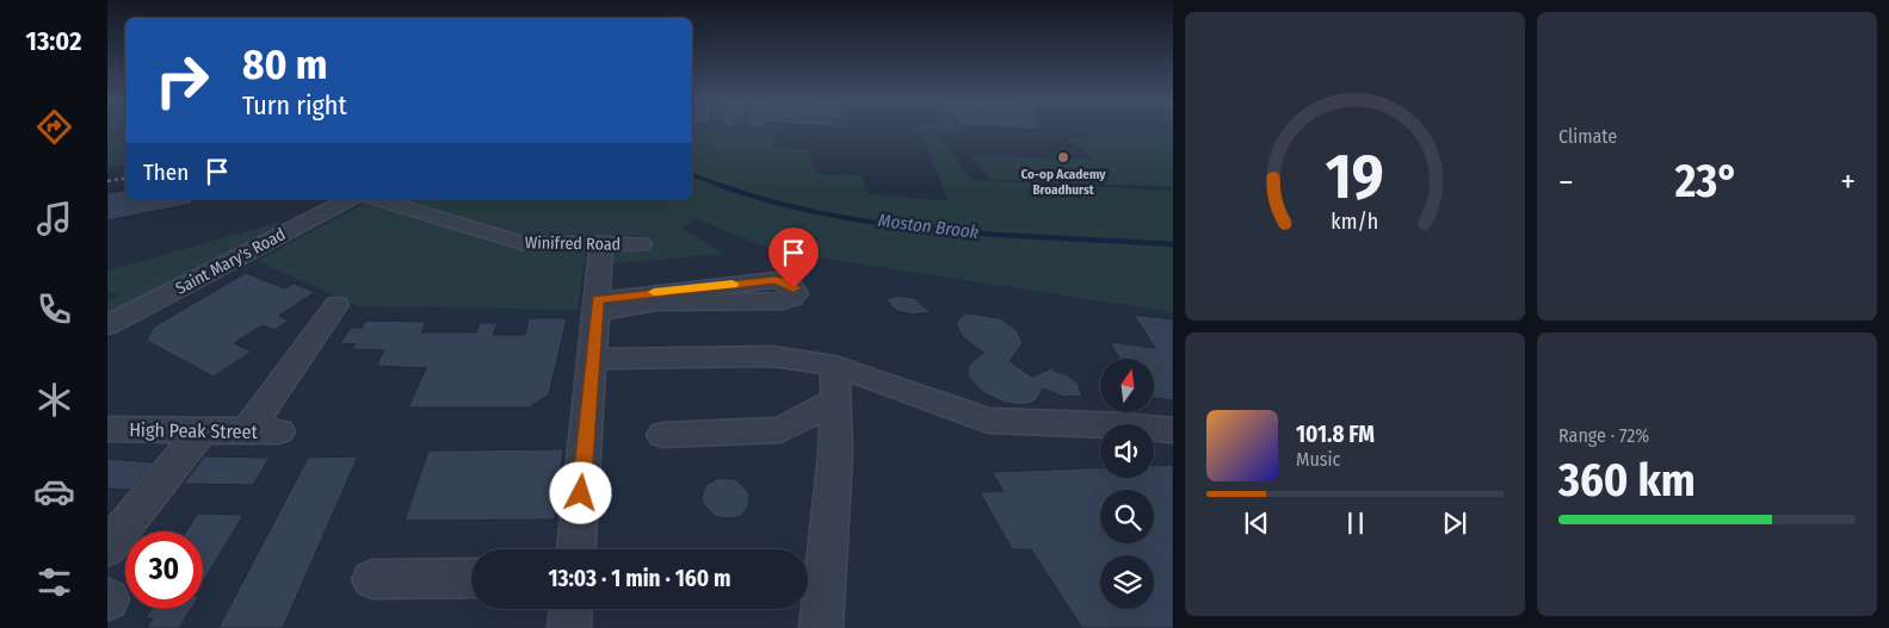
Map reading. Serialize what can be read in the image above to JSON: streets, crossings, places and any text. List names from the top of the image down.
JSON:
{
  "streets": {
    "street": ["Winifred Road", "Saint Mary's Road", "High Peak Street"]
  },
  "water": ["Moston Brook"],
  "places": ["Co-op Academy Broadhurst"],
  "north": "top",
  "page": {
    "tabs": "13:02",
    "tile": [
      "Climate",
      ["Range · 72%", "360 km"]
    ],
    "turn": ["80 m", "Turn right"],
    "then": "Then",
    "heat": ["−", "23°", "+"],
    "song": ["101.8 FM", "Music"],
    "limit": "30",
    "trip": "13:03 · 1 min · 160 m",
    "gauge": ["19", "km/h"]
  }
}
